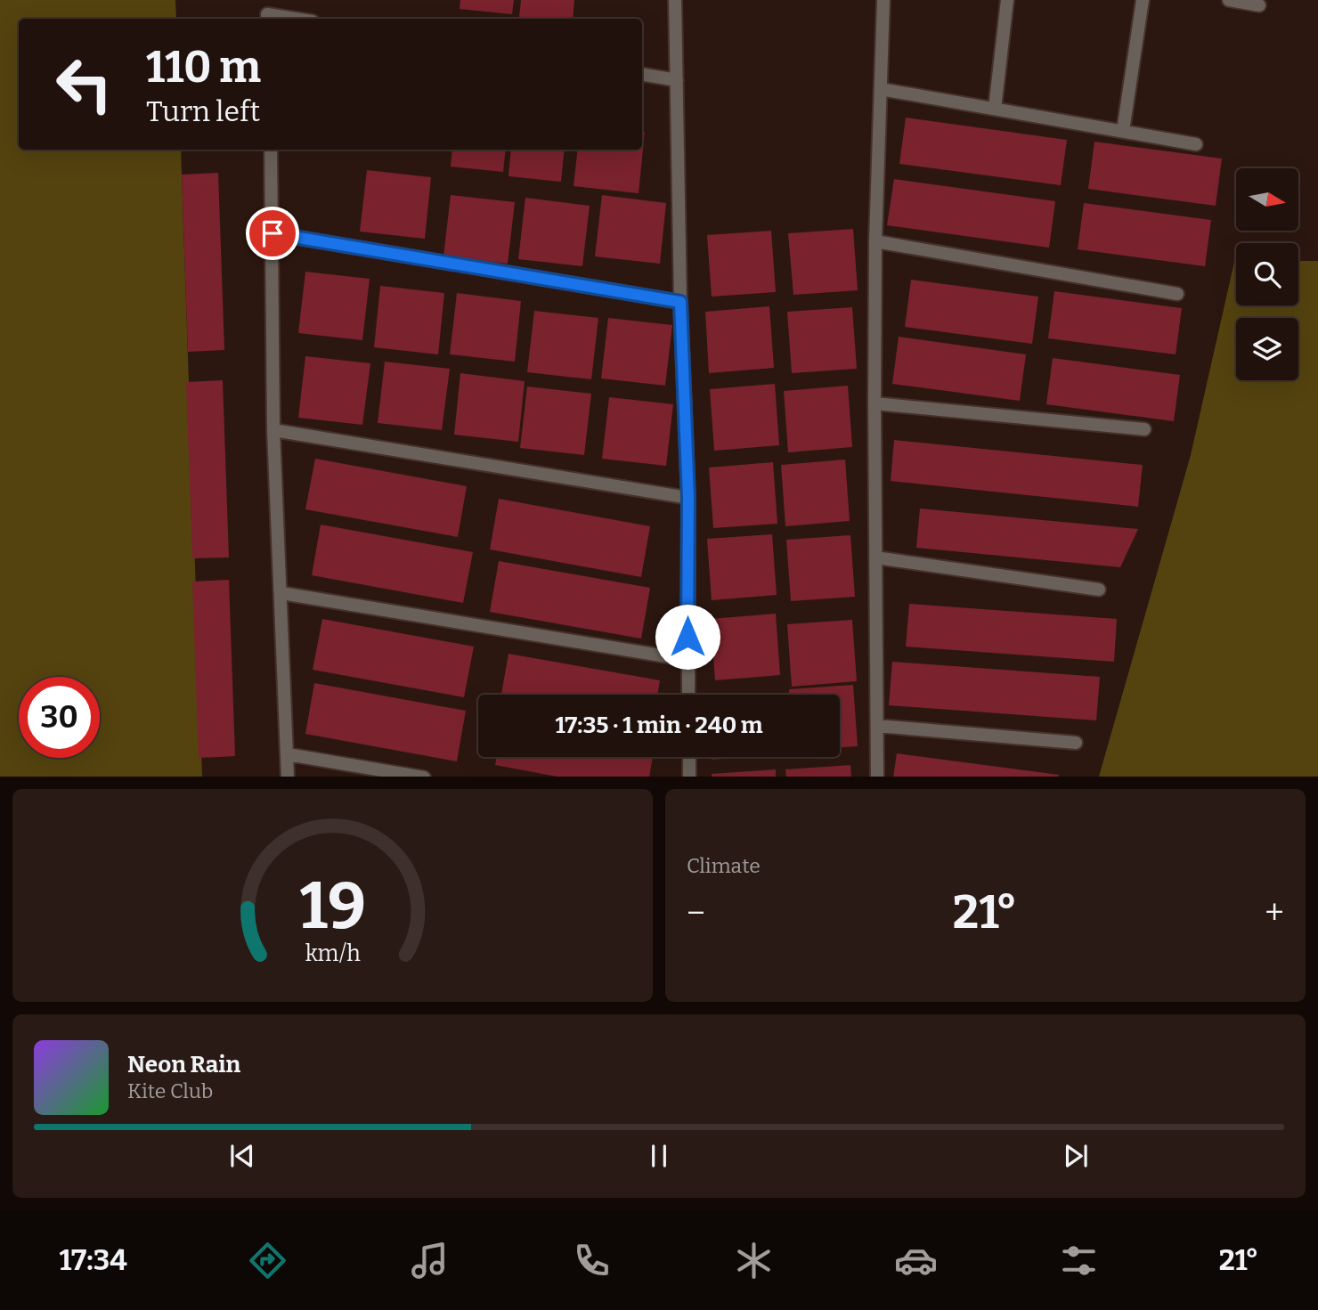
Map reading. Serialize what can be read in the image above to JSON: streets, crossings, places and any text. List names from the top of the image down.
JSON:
{
  "north": "right",
  "page": {
    "turn": ["110 m", "Turn left"],
    "limit": "30",
    "trip": "17:35 · 1 min · 240 m",
    "tile": "Climate",
    "heat": ["−", "21°", "+"],
    "song": ["Neon Rain", "Kite Club"],
    "tabs": ["17:34", "21°"],
    "gauge": ["19", "km/h"]
  }
}
